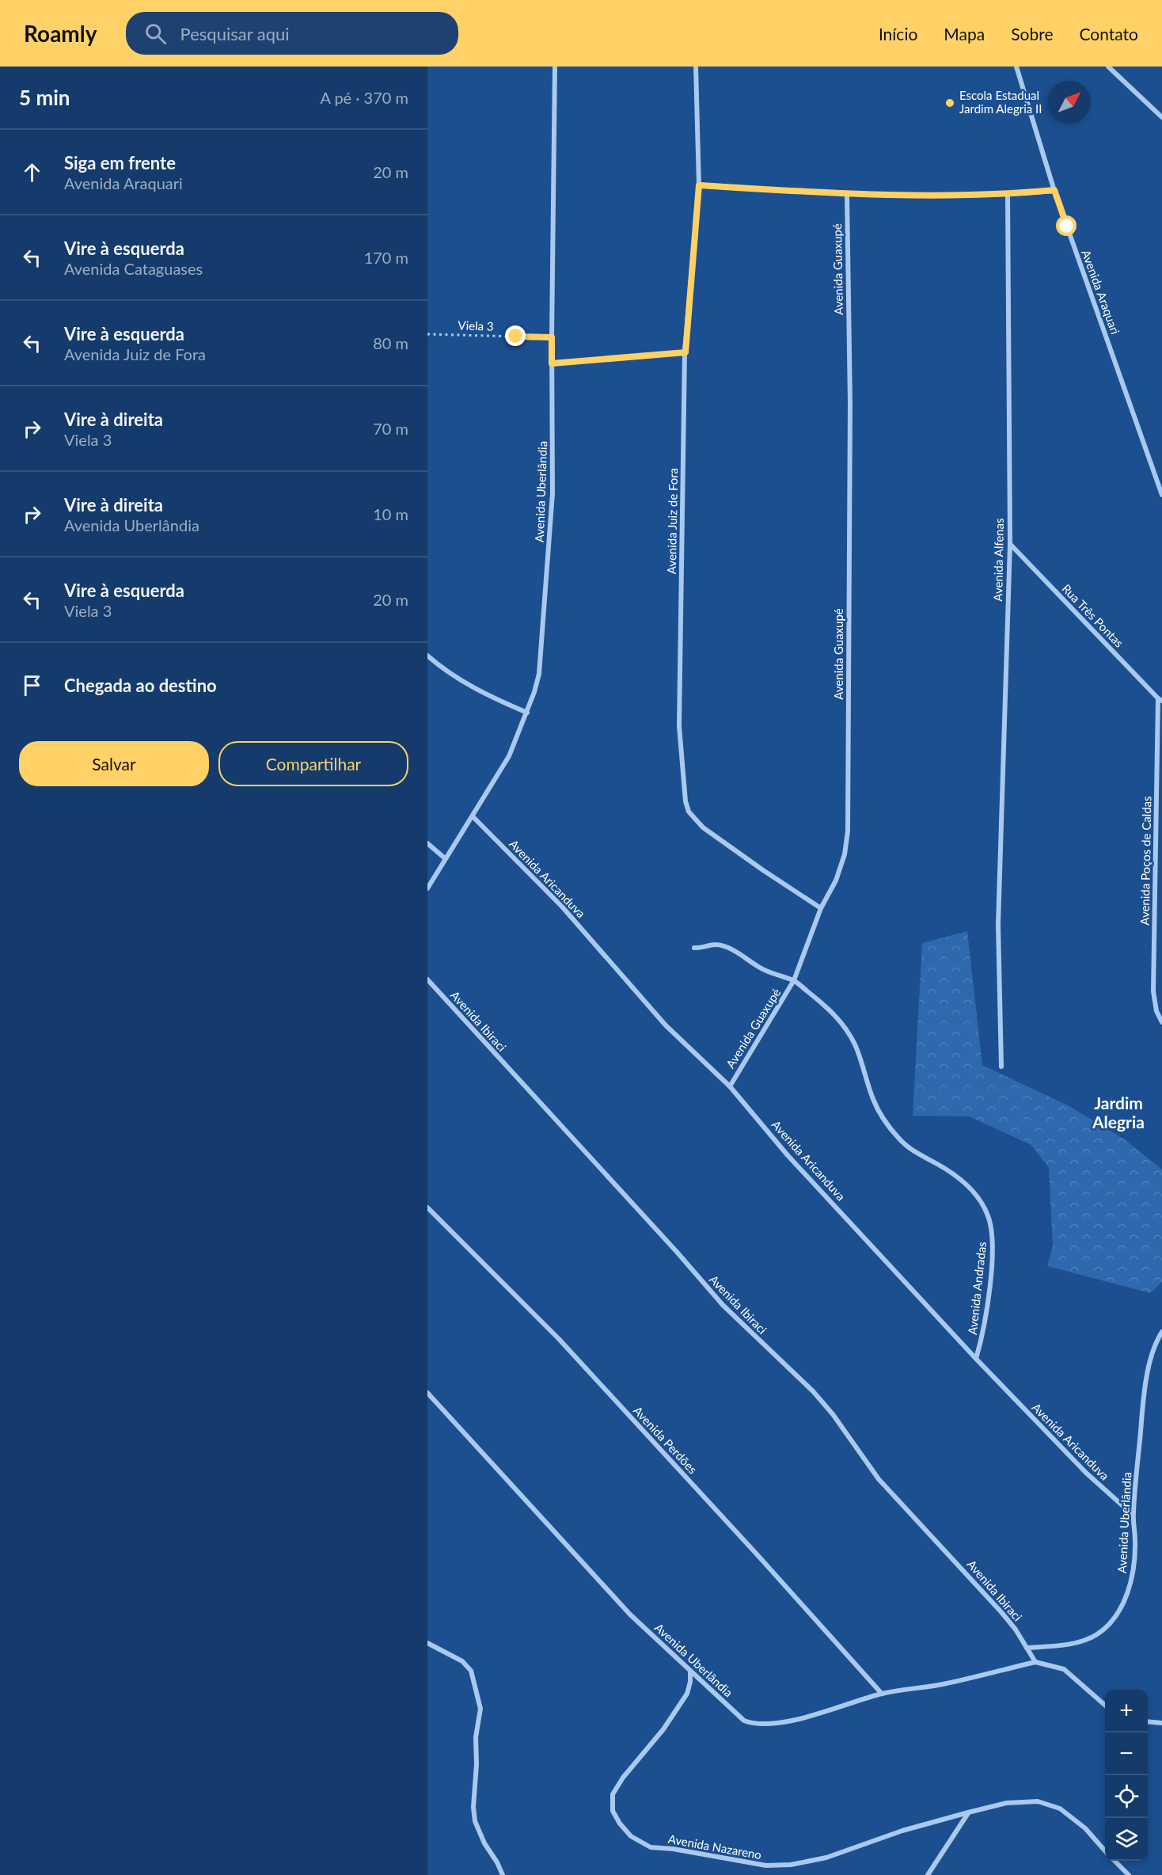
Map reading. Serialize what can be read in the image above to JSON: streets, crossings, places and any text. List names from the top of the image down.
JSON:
{
  "streets": {
    "street": [
      "Avenida Guaxupé",
      "Avenida Araquari",
      "Avenida Uberlândia",
      "Avenida Juiz de Fora",
      "Avenida Alfenas",
      "Rua Três Pontas",
      "Avenida Poços de Caldas",
      "Avenida Aricanduva",
      "Avenida Ibiraci",
      "Avenida Andradas",
      "Avenida Perdões",
      "Avenida Nazareno"
    ],
    "path": ["Viela 3"]
  },
  "crossings": [
    ["Avenida Guaxupé", "Avenida Juiz de Fora"],
    ["Avenida Guaxupé", "Avenida Aricanduva"],
    ["Avenida Guaxupé", "Avenida Andradas"],
    ["Viela 3", "Avenida Uberlândia"],
    ["Avenida Uberlândia", "Avenida Aricanduva"],
    ["Avenida Uberlândia", "Avenida Ibiraci"],
    ["Avenida Uberlândia", "Avenida Perdões"],
    ["Avenida Uberlândia", "Avenida Nazareno"],
    ["Avenida Alfenas", "Rua Três Pontas"],
    ["Rua Três Pontas", "Avenida Poços de Caldas"],
    ["Avenida Aricanduva", "Avenida Andradas"]
  ],
  "districts": ["Jardim Alegria"],
  "places": ["Escola Estadual Jardim Alegria II"],
  "north": "top right",
  "page": {
    "header": "Roamly",
    "search": "Pesquisar aqui",
    "nav": [
      "Início",
      "Mapa",
      "Sobre",
      "Contato"
    ],
    "heading": ["5 min", "A pé · 370 m"],
    "list": [
      ["Siga em frente", "Avenida Araquari", "20 m"],
      ["Vire à esquerda", "Avenida Cataguases", "170 m"],
      ["Vire à esquerda", "Avenida Juiz de Fora", "80 m"],
      ["Vire à direita", "Viela 3", "70 m"],
      ["Vire à direita", "Avenida Uberlândia", "10 m"],
      ["Vire à esquerda", "Viela 3", "20 m"],
      "Chegada ao destino"
    ],
    "buttons": ["Salvar", "Compartilhar"],
    "map_buttons": ["+", "−"]
  }
}
